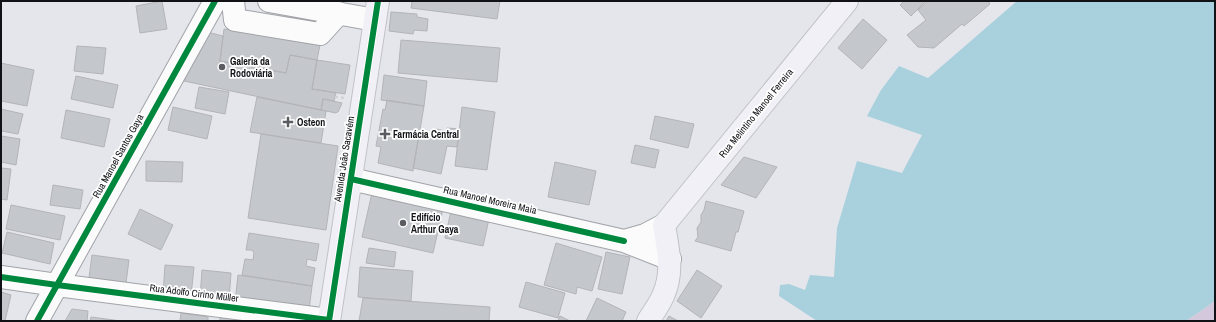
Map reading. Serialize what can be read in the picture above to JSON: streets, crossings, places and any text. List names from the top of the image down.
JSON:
{
  "streets": {
    "main road": ["Rua Melintino Manoel Ferreira", "Avenida João Sacavém"],
    "street": ["Rua Manoel Santos Gaya", "Rua Manoel Moreira Maia", "Rua Adolfo Cirino Müller"]
  },
  "crossings": [
    ["Rua Melintino Manoel Ferreira", "Rua Manoel Moreira Maia"],
    ["Rua Manoel Santos Gaya", "Rua Adolfo Cirino Müller"],
    ["Avenida João Sacavém", "Rua Manoel Moreira Maia"],
    ["Avenida João Sacavém", "Rua Adolfo Cirino Müller"]
  ],
  "places": {
    "other": ["Galeria da Rodoviária", "Edifício Arthur Gaya"],
    "health": ["Osteon", "Farmácia Central"]
  }
}
